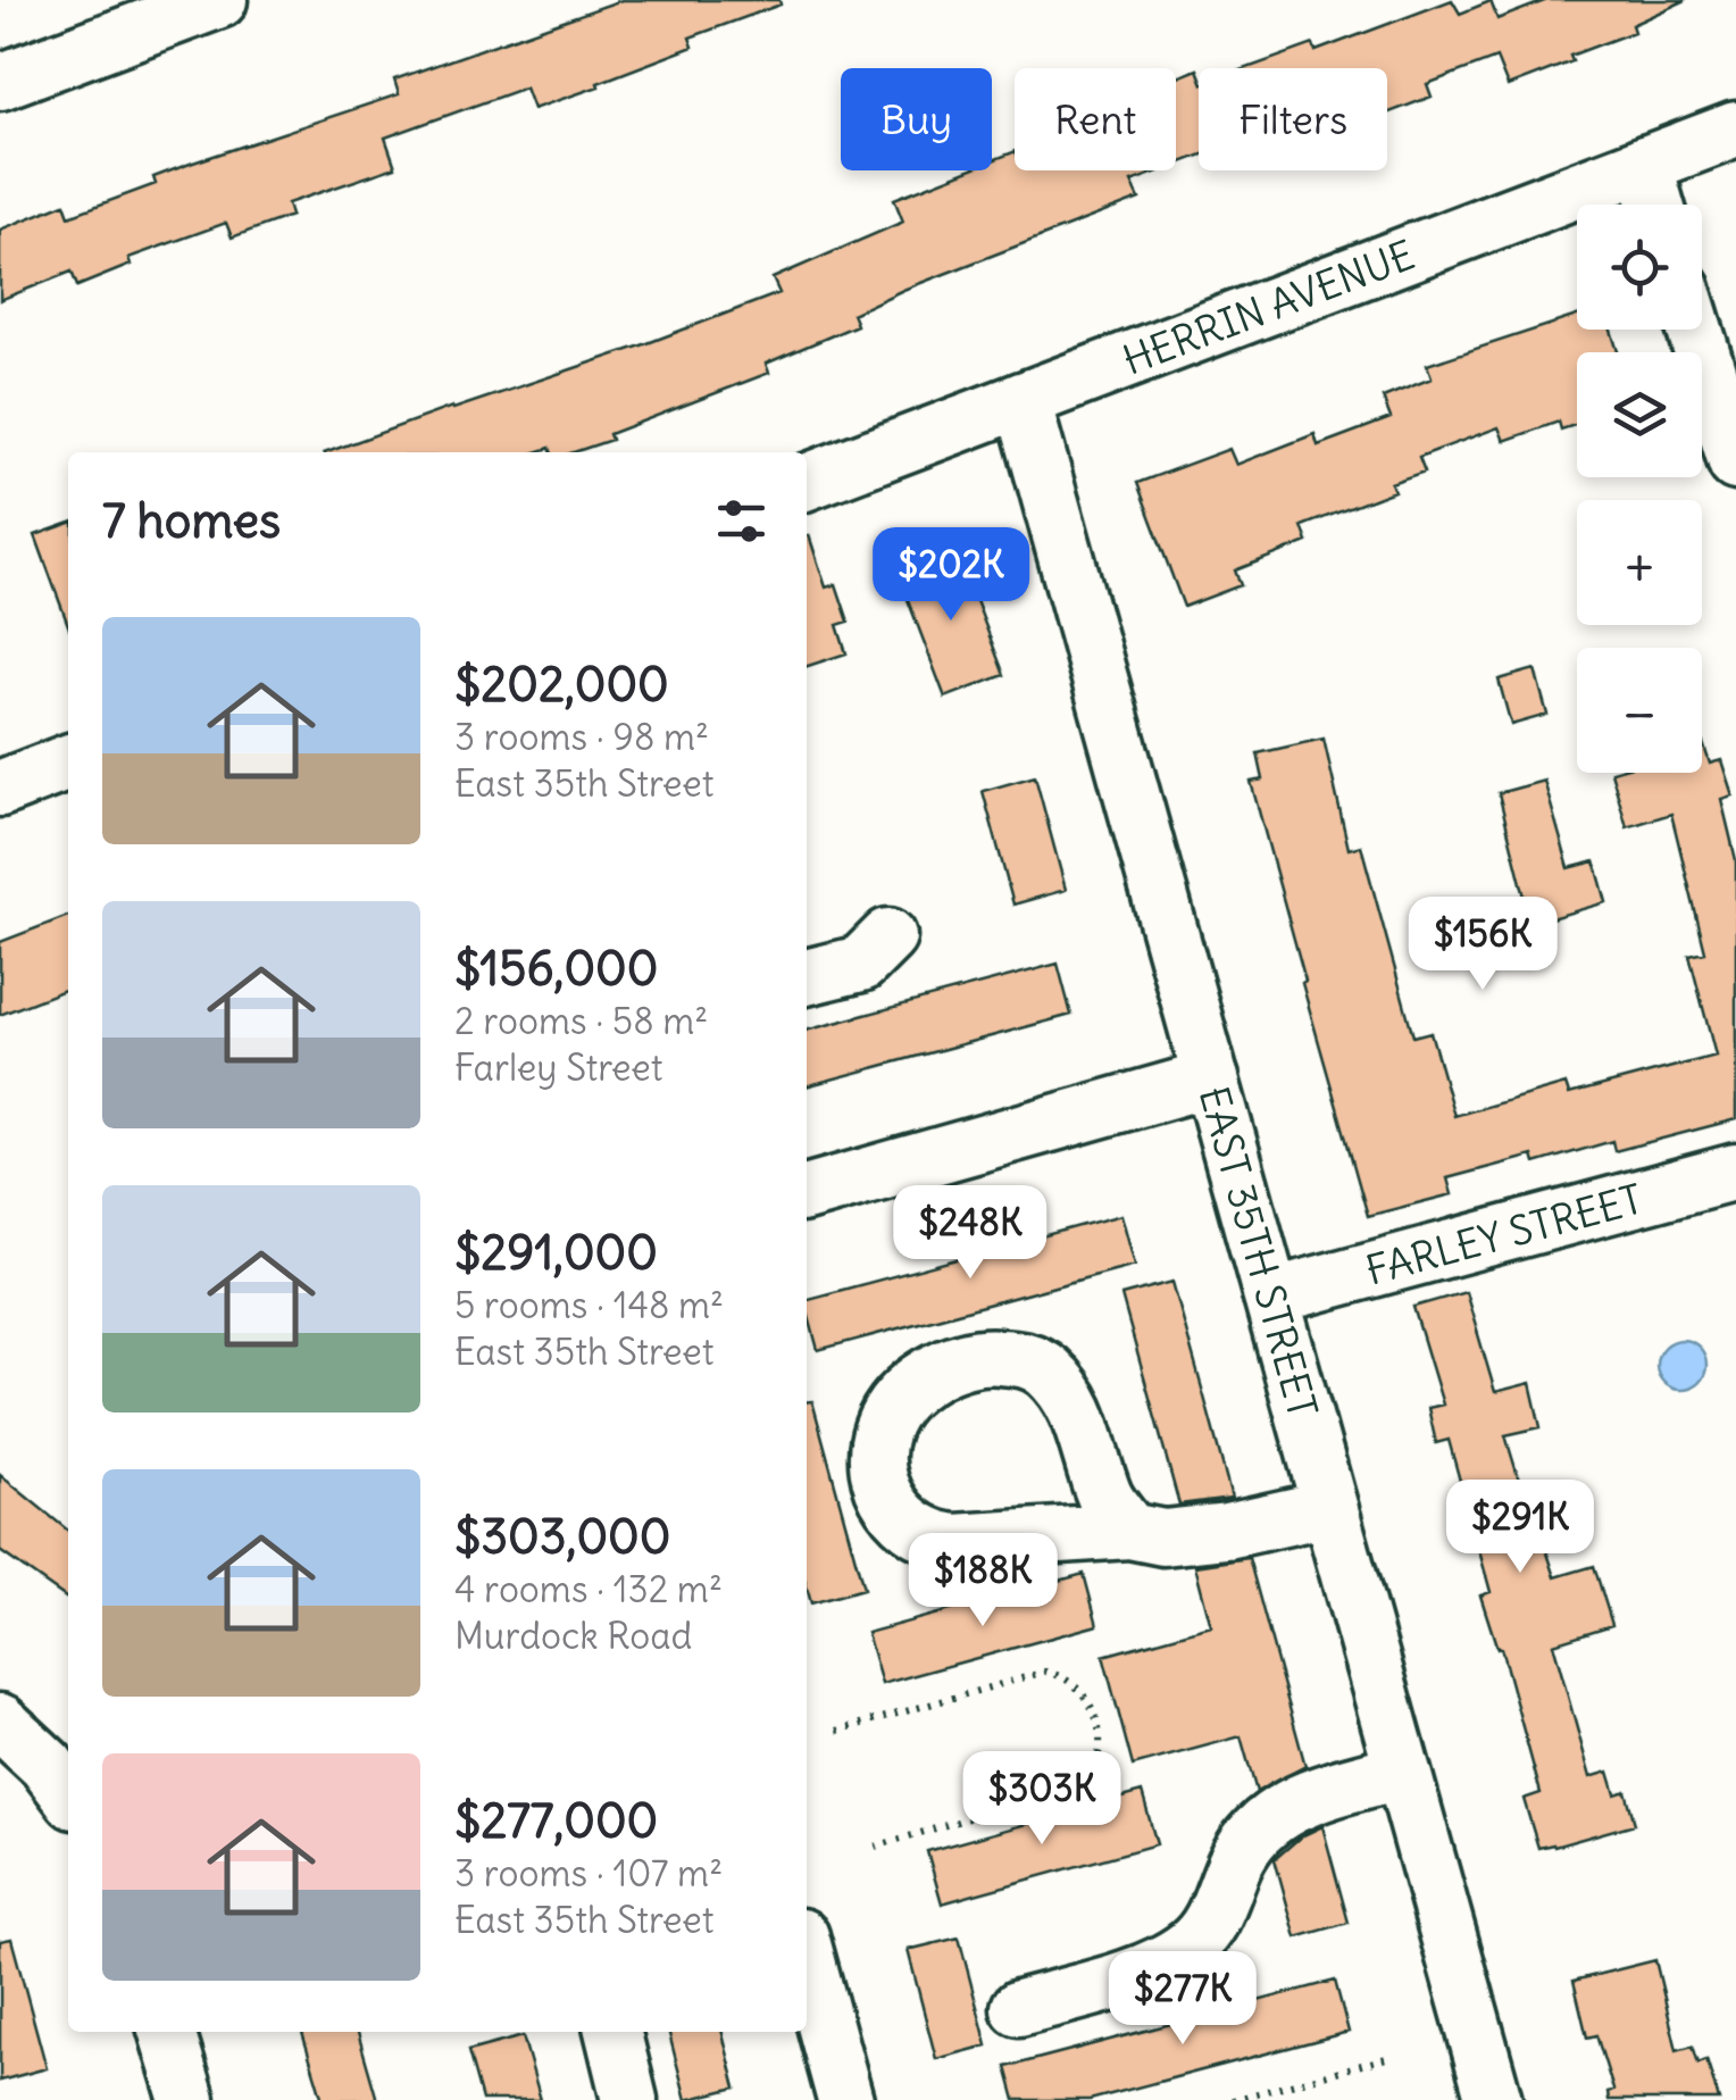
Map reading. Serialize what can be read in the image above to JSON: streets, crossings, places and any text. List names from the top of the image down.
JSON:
{
  "streets": {
    "street": ["HERRIN AVENUE", "FARLEY STREET", "EAST 35TH STREET"]
  },
  "crossings": [
    ["HERRIN AVENUE", "EAST 35TH STREET"],
    ["FARLEY STREET", "EAST 35TH STREET"]
  ],
  "page": {
    "chip": ["Buy", "Rent", "Filters"],
    "map_buttons": ["+", "−"],
    "heading": "7 homes",
    "price": [
      "$202K",
      "$156K",
      "$248K",
      "$291K",
      "$188K",
      "$303K",
      "$277K"
    ],
    "list": [
      {
        "name": "$202,000",
        "note": "3 rooms · 98 m² · East 35th Street"
      },
      {
        "name": "$156,000",
        "note": "2 rooms · 58 m² · Farley Street"
      },
      {
        "name": "$291,000",
        "note": "5 rooms · 148 m² · East 35th Street"
      },
      {
        "name": "$303,000",
        "note": "4 rooms · 132 m² · Murdock Road"
      },
      {
        "name": "$277,000",
        "note": "3 rooms · 107 m² · East 35th Street"
      }
    ]
  }
}
